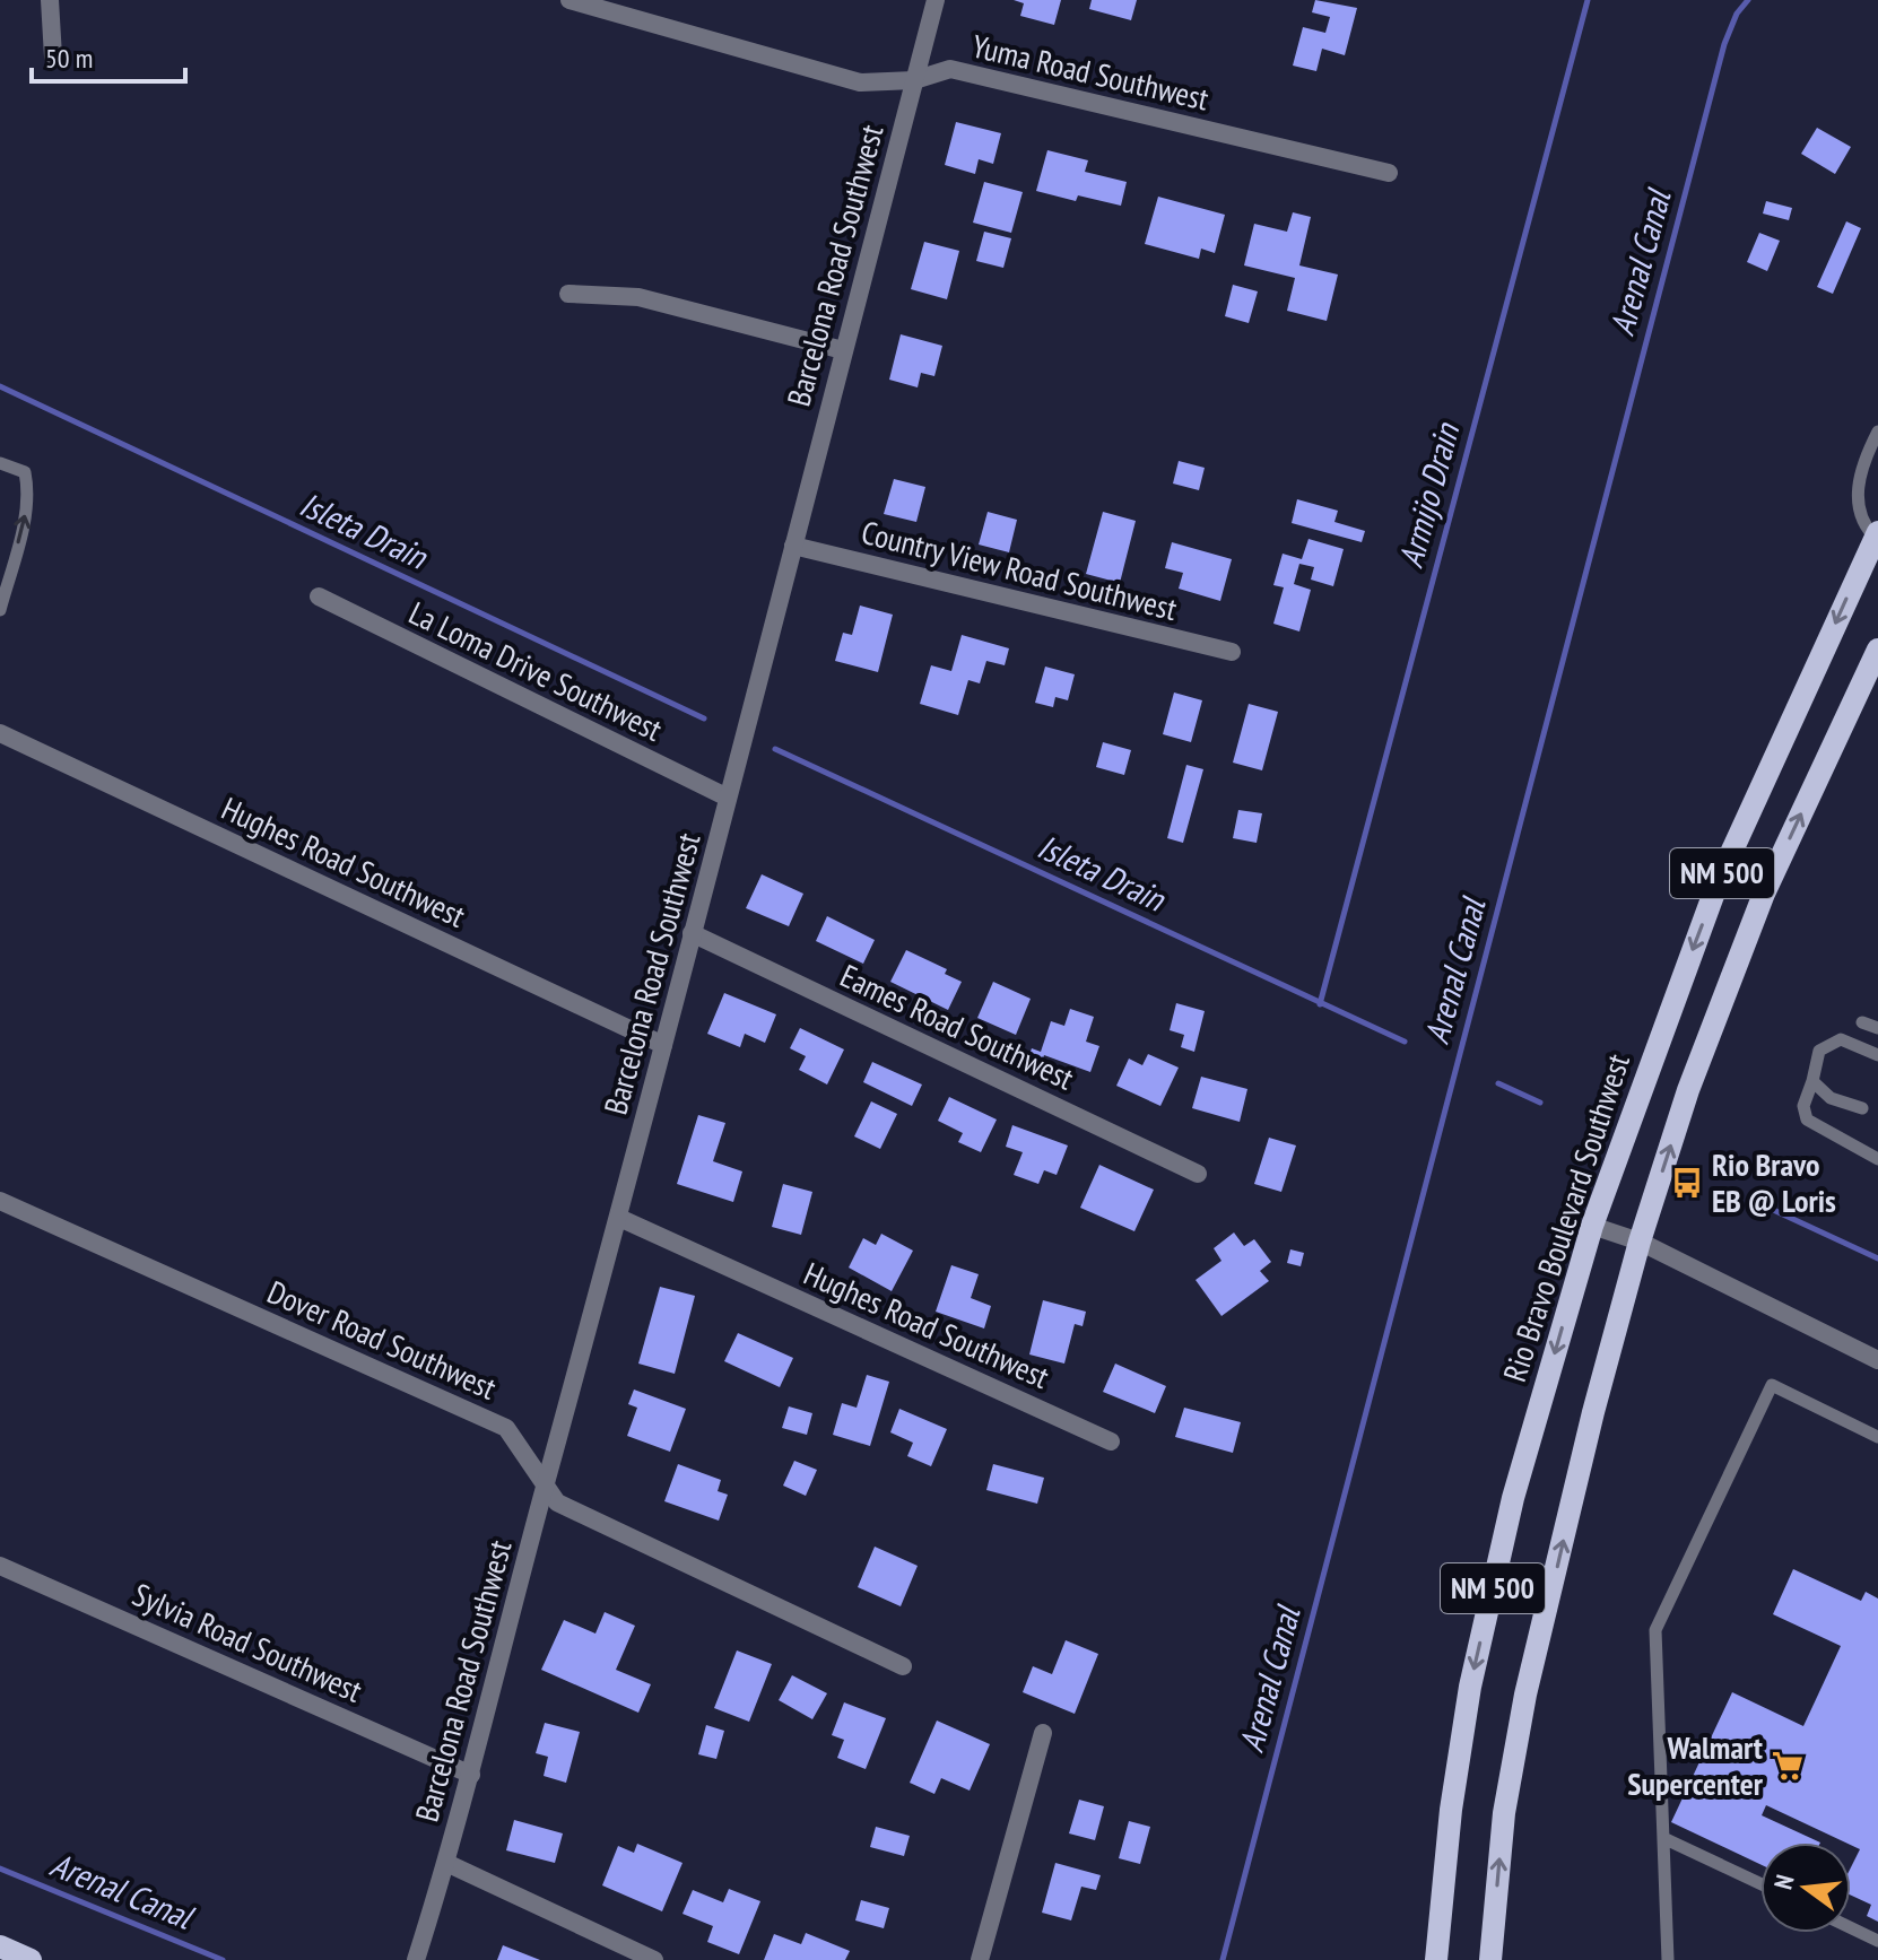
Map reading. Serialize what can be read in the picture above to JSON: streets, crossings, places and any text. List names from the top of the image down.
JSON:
{
  "streets": {
    "main road": ["NM 500", "Rio Bravo Boulevard Southwest"],
    "street": [
      "Yuma Road Southwest",
      "Barcelona Road Southwest",
      "Country View Road Southwest",
      "La Loma Drive Southwest",
      "Hughes Road Southwest",
      "Eames Road Southwest",
      "Dover Road Southwest",
      "Sylvia Road Southwest"
    ]
  },
  "crossings": [
    ["Yuma Road Southwest", "Barcelona Road Southwest"],
    ["Barcelona Road Southwest", "Country View Road Southwest"],
    ["Barcelona Road Southwest", "La Loma Drive Southwest"],
    ["Barcelona Road Southwest", "Hughes Road Southwest"],
    ["Barcelona Road Southwest", "Eames Road Southwest"],
    ["Barcelona Road Southwest", "Dover Road Southwest"],
    ["Barcelona Road Southwest", "Sylvia Road Southwest"]
  ],
  "water": ["Arenal Canal", "Armijo Drain", "Isleta Drain"],
  "places": {
    "bus stop": ["Rio Bravo EB @ Loris"],
    "supermarket": ["Walmart Supercenter"]
  },
  "scale_bar": "50 m",
  "north": "left"
}
